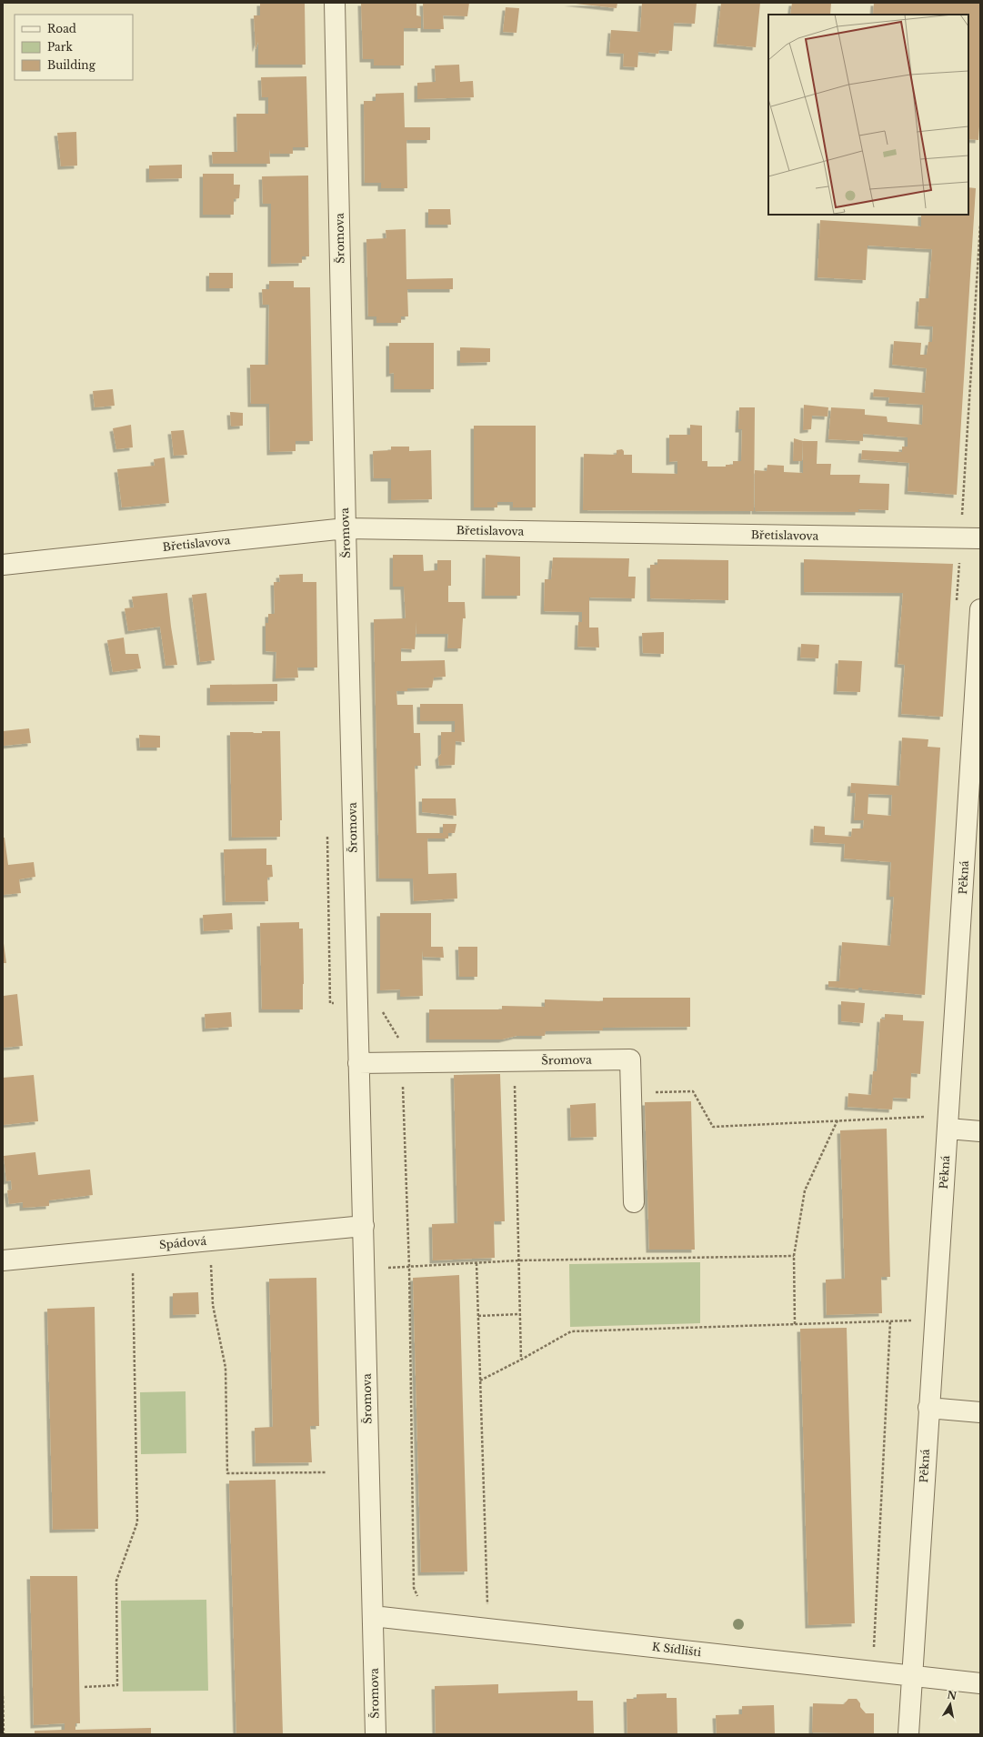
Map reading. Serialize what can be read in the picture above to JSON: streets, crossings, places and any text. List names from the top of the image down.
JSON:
{
  "streets": {
    "street": [
      "Šromova",
      "Břetislavova",
      "Pěkná",
      "Spádová",
      "K Sídlišti"
    ]
  },
  "crossings": [
    ["Šromova", "Břetislavova"],
    ["Šromova", "Spádová"],
    ["Šromova", "K Sídlišti"],
    ["Pěkná", "K Sídlišti"]
  ],
  "legend": ["Road", "Park", "Building"],
  "north": "top"
}
